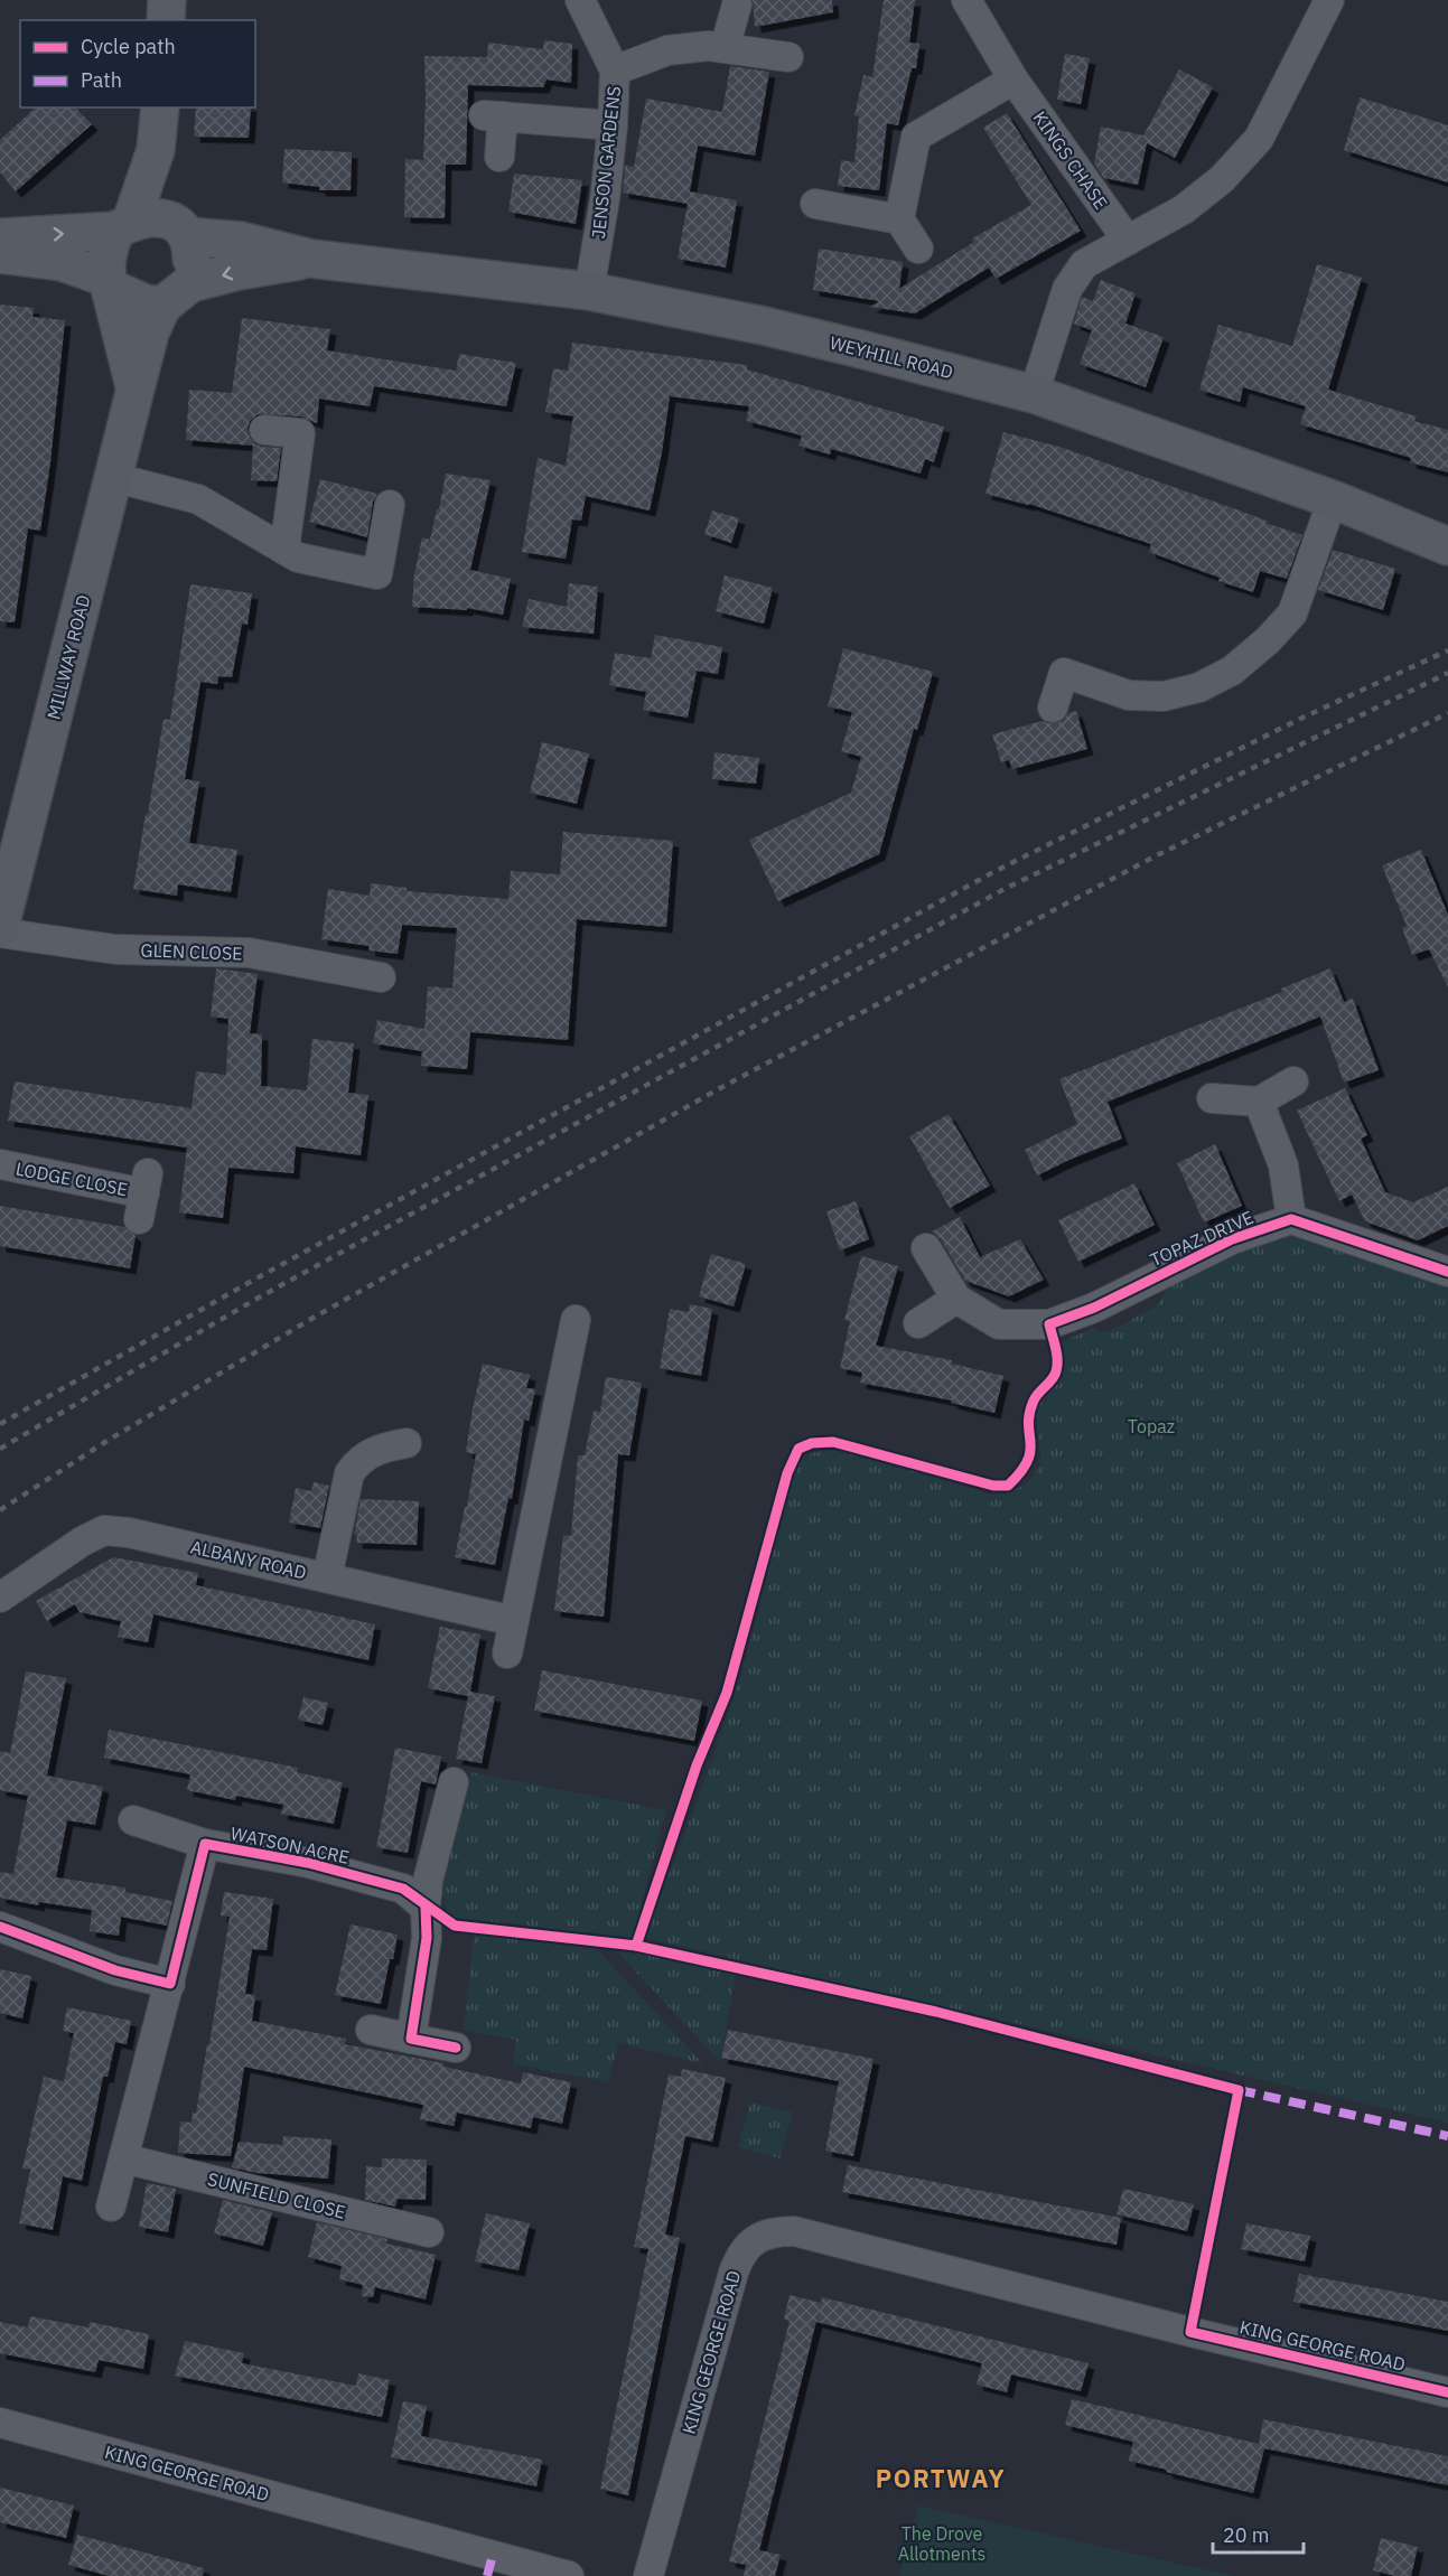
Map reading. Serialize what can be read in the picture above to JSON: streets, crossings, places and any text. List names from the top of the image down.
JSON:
{
  "streets": {
    "main road": ["WEYHILL ROAD", "MILLWAY ROAD"],
    "street": [
      "KINGS CHASE",
      "JENSON GARDENS",
      "GLEN CLOSE",
      "LODGE CLOSE",
      "TOPAZ DRIVE",
      "ALBANY ROAD",
      "WATSON ACRE",
      "SUNFIELD CLOSE",
      "KING GEORGE ROAD"
    ]
  },
  "crossings": [
    ["JENSON GARDENS", "WEYHILL ROAD"],
    ["WEYHILL ROAD", "MILLWAY ROAD"],
    ["WATSON ACRE", "SUNFIELD CLOSE"]
  ],
  "districts": ["PORTWAY"],
  "parks": ["Topaz", "The Drove Allotments"],
  "legend": ["Cycle path", "Path"],
  "scale_bar": "20 m"
}
